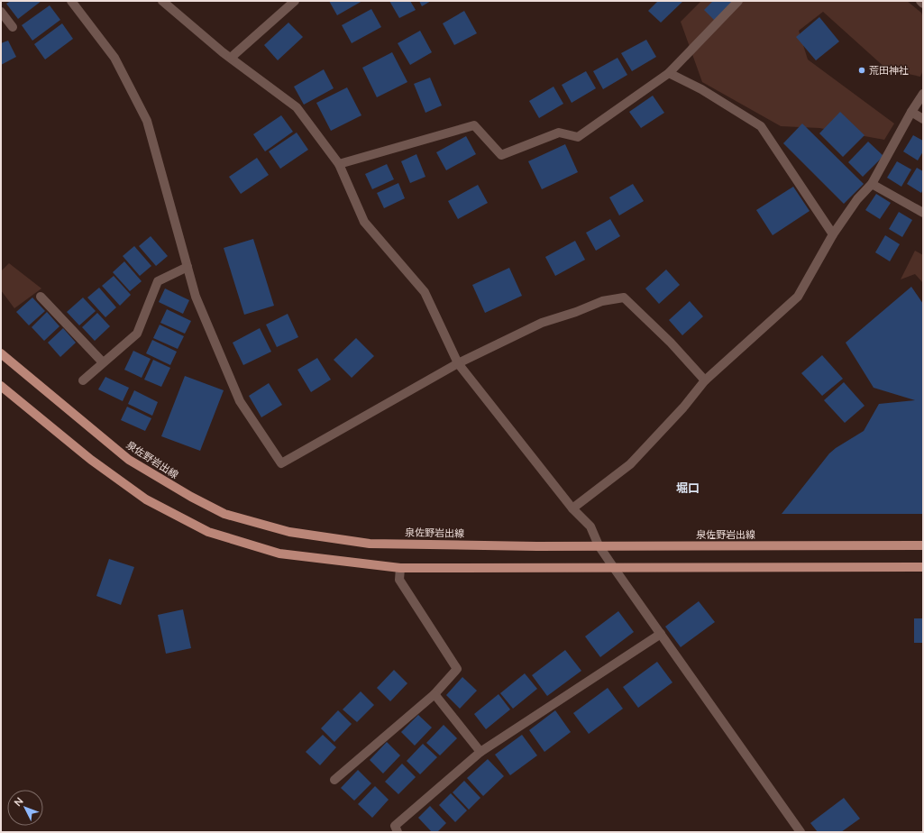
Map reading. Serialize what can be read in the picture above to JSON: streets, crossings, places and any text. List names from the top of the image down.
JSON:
{
  "streets": {
    "main road": ["泉佐野岩出線"]
  },
  "districts": ["堀口"],
  "places": ["荒田神社"],
  "north": "top left"
}
